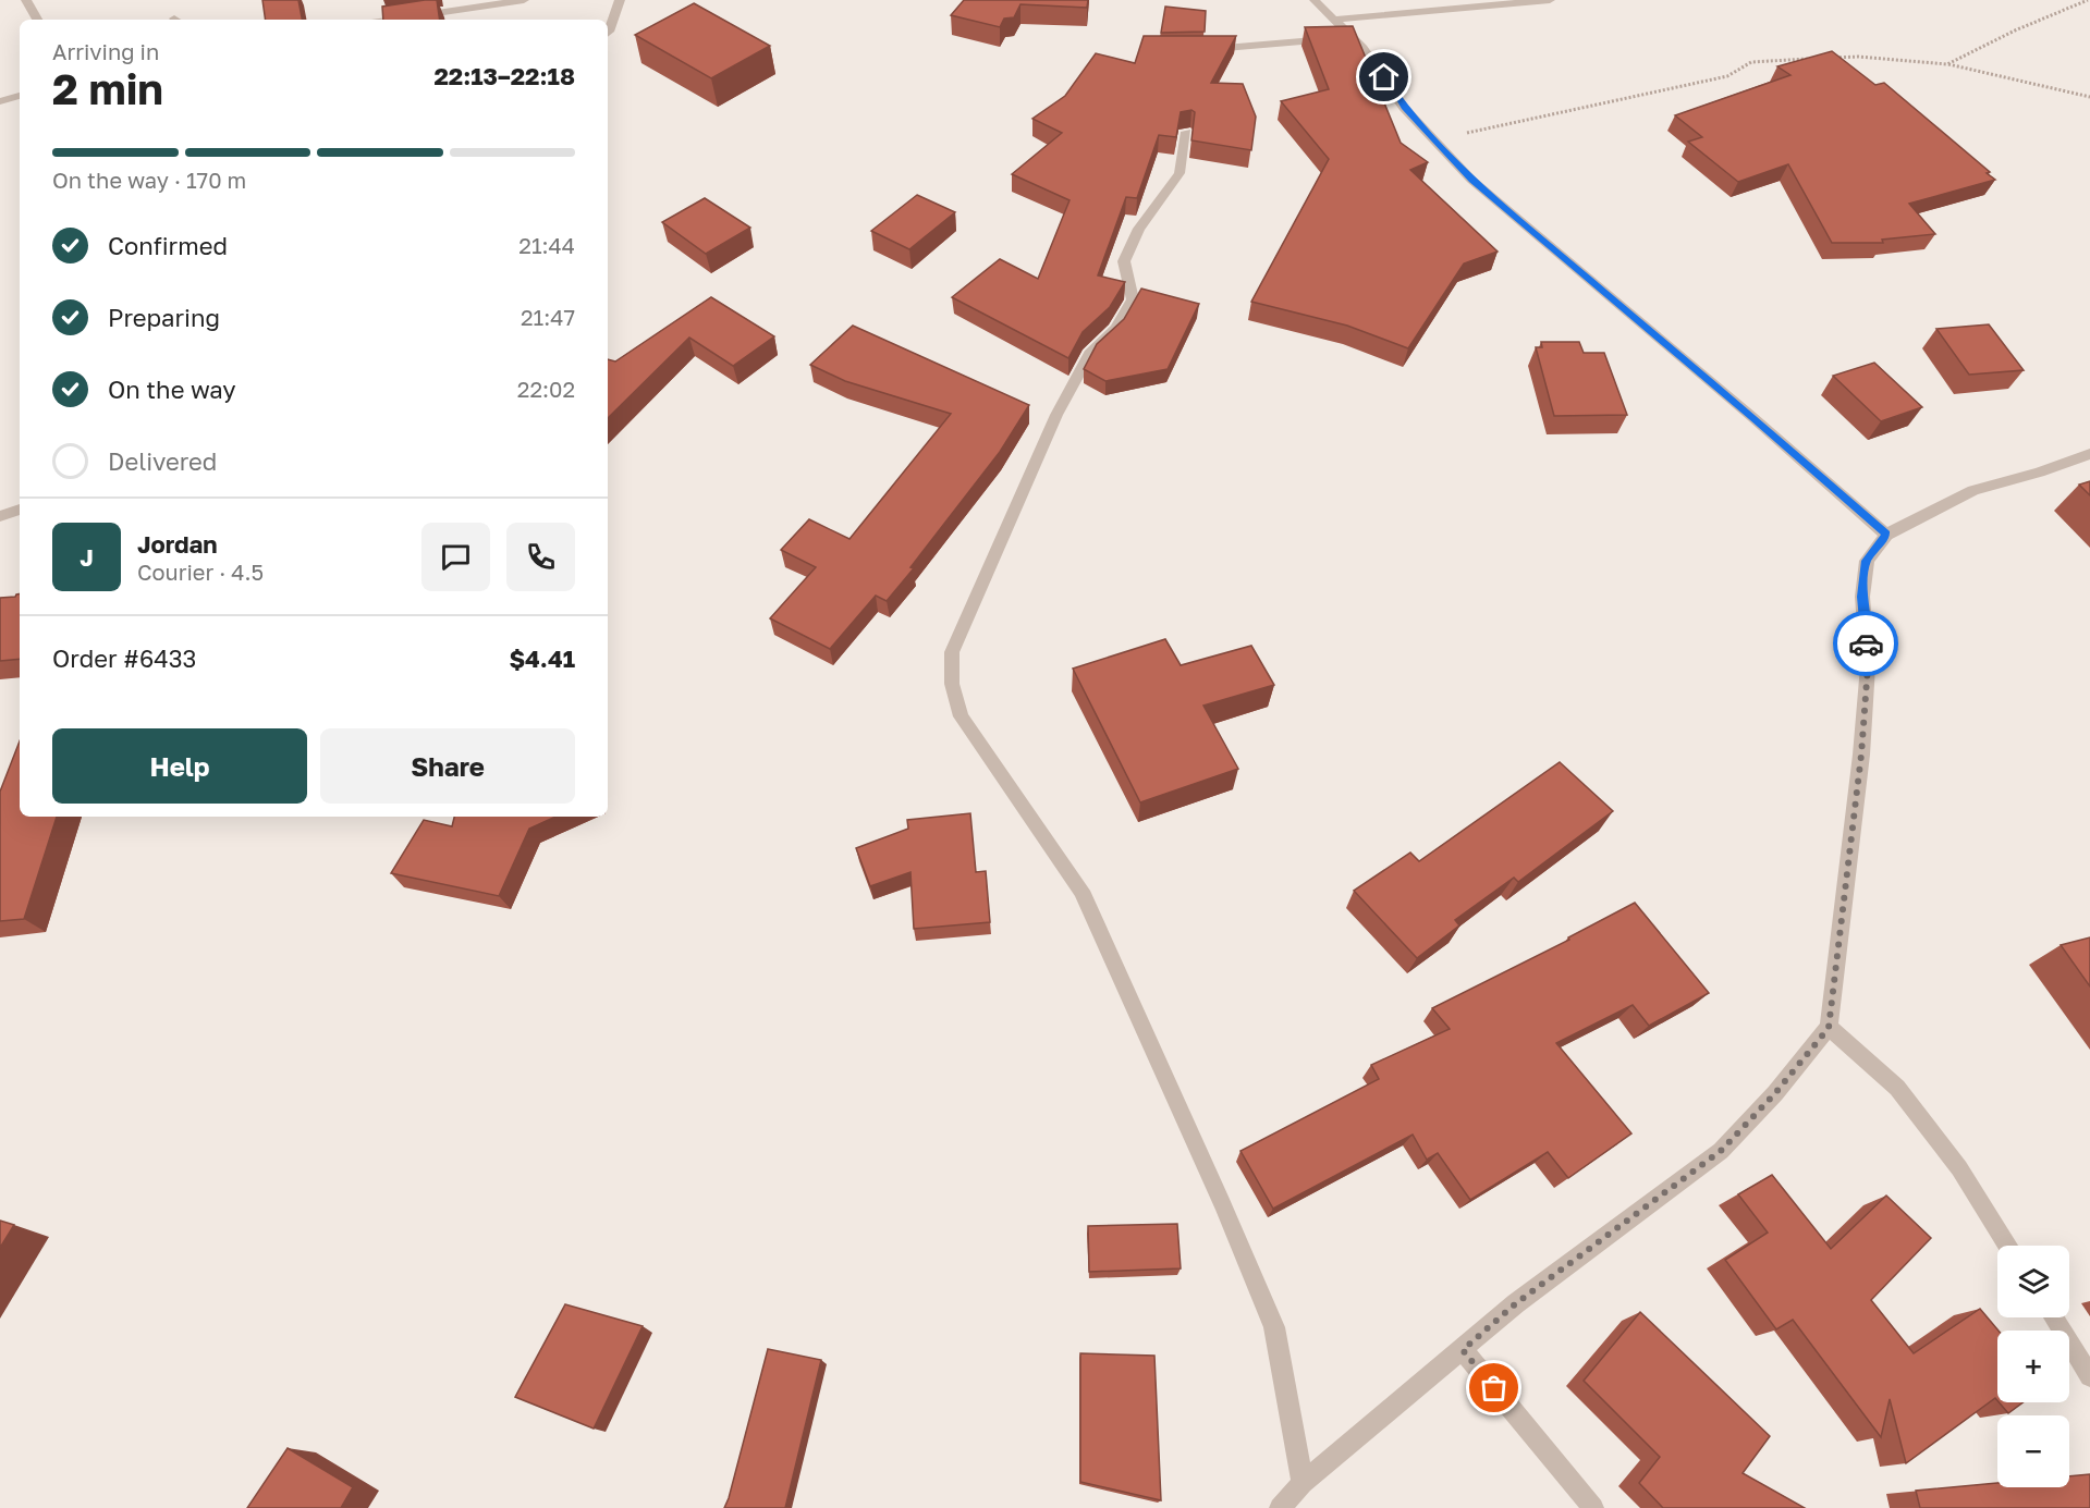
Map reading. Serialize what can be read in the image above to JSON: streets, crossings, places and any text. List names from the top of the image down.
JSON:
{
  "page": {
    "heading": ["2 min", "Arriving in", "22:13–22:18"],
    "panel": [
      "Jordan",
      "Courier · 4.5",
      "Order #6433",
      "$4.41"
    ],
    "bar": "On the way · 170 m",
    "list": [
      ["Confirmed", "21:44"],
      ["Preparing", "21:47"],
      ["On the way", "22:02"],
      "Delivered"
    ],
    "round": "J",
    "buttons": ["Help", "Share"],
    "map_buttons": ["+", "−"]
  }
}
